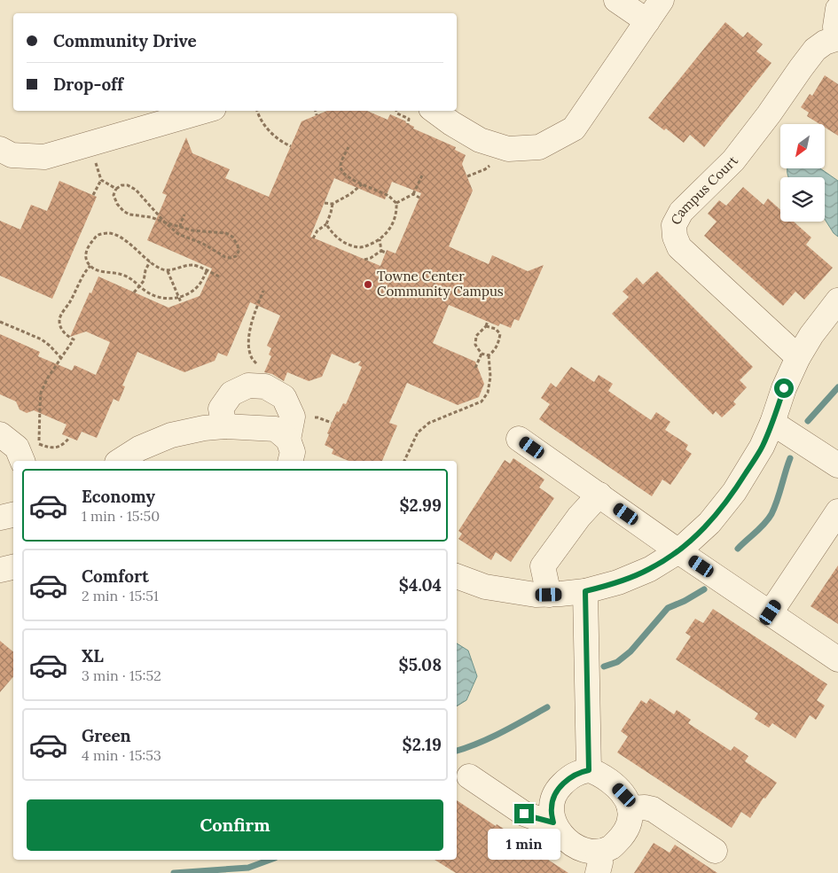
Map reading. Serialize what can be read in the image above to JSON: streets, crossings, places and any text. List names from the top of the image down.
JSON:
{
  "streets": {
    "street": ["Campus Court"]
  },
  "places": ["Towne Center Community Campus"],
  "north": "bottom left",
  "page": {
    "banner": ["Community Drive", "Drop-off"],
    "list": [
      {
        "name": "Economy",
        "note": "1 min · 15:50",
        "value": "$2.99"
      },
      {
        "name": "Comfort",
        "note": "2 min · 15:51",
        "value": "$4.04"
      },
      {
        "name": "XL",
        "note": "3 min · 15:52",
        "value": "$5.08"
      },
      {
        "name": "Green",
        "note": "4 min · 15:53",
        "value": "$2.19"
      }
    ],
    "buttons": "Confirm",
    "bubble": "1 min"
  }
}
